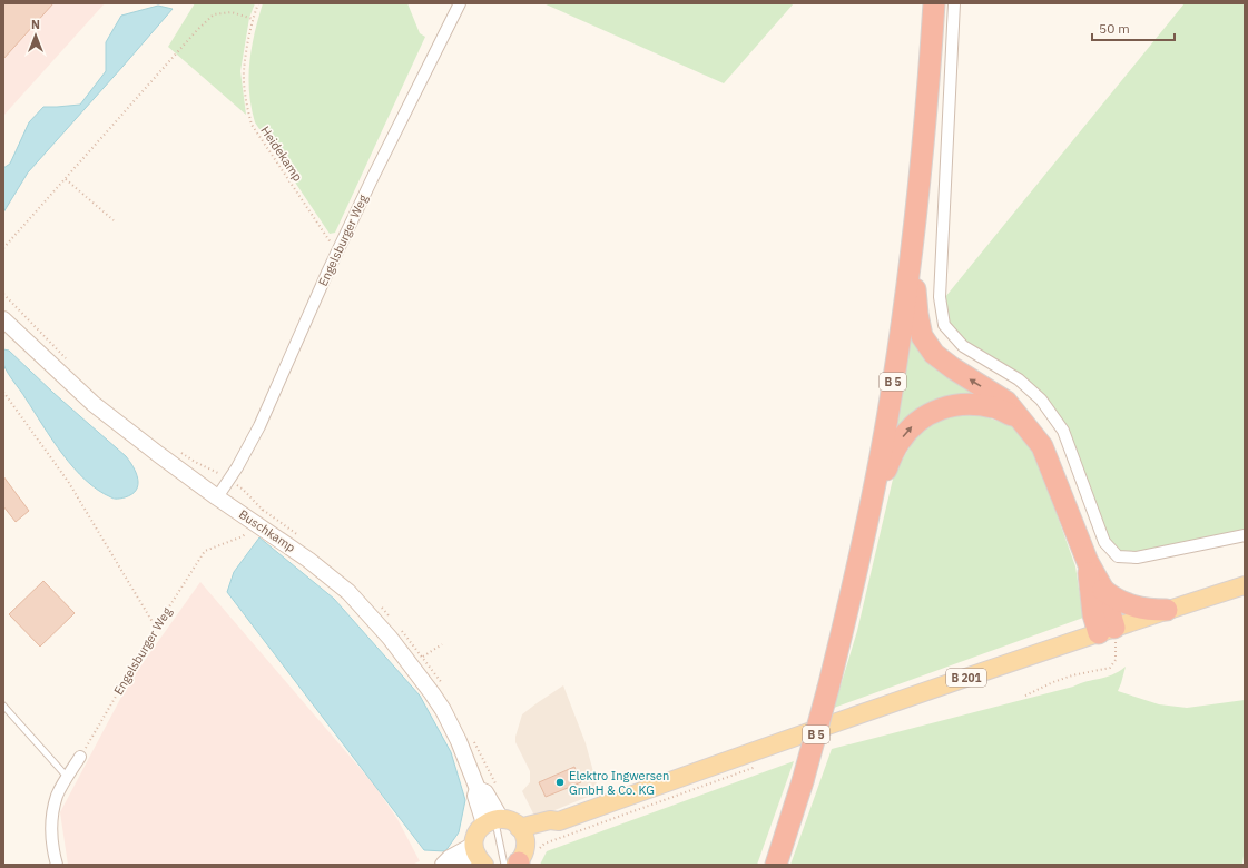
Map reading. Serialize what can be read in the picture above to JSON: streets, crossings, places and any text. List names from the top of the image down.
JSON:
{
  "streets": {
    "highway": ["B 5"],
    "main road": ["B 201"],
    "street": ["Engelsburger Weg", "Buschkamp"],
    "path": ["Heidekamp"]
  },
  "crossings": [
    ["Heidekamp", "Engelsburger Weg"],
    ["Engelsburger Weg", "Buschkamp"]
  ],
  "places": ["Elektro Ingwersen GmbH & Co. KG"],
  "scale_bar": "50 m",
  "north": "top"
}
